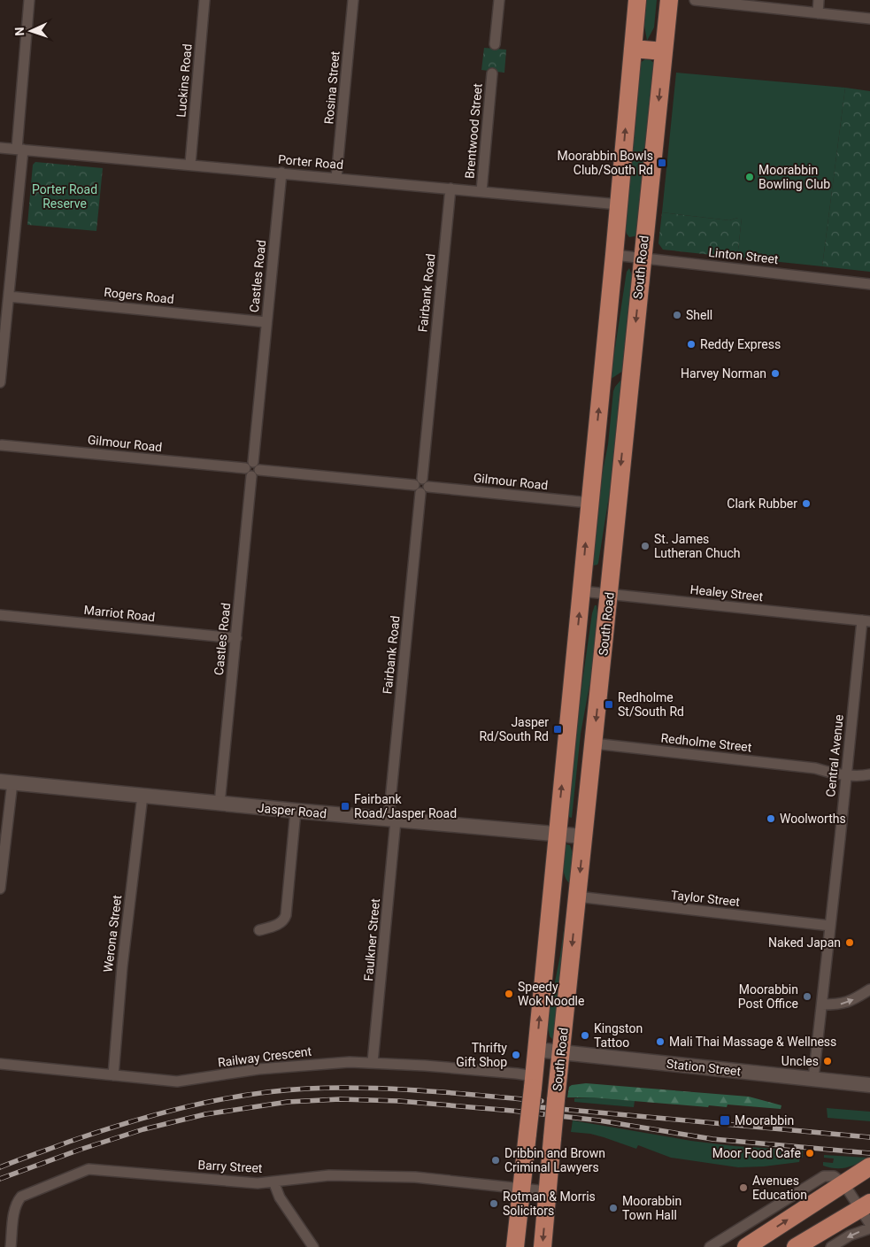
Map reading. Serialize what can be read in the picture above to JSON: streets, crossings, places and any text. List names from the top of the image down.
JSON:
{
  "streets": {
    "highway": ["South Road"],
    "main road": ["Jasper Road", "Station Street"],
    "street": [
      "Luckins Road",
      "Rosina Street",
      "Brentwood Street",
      "Porter Road",
      "Linton Street",
      "Castles Road",
      "Fairbank Road",
      "Rogers Road",
      "Gilmour Road",
      "Healey Street",
      "Marriot Road",
      "Redholme Street",
      "Central Avenue",
      "Taylor Street",
      "Werona Street",
      "Faulkner Street",
      "Railway Crescent",
      "Barry Street"
    ]
  },
  "crossings": [
    ["Luckins Road", "Porter Road"],
    ["Rosina Street", "Porter Road"],
    ["Brentwood Street", "Porter Road"],
    ["Porter Road", "South Road"],
    ["Porter Road", "Castles Road"],
    ["Porter Road", "Fairbank Road"],
    ["Linton Street", "South Road"],
    ["South Road", "Gilmour Road"],
    ["South Road", "Healey Street"],
    ["South Road", "Redholme Street"],
    ["South Road", "Jasper Road"],
    ["South Road", "Taylor Street"],
    ["South Road", "Railway Crescent"],
    ["South Road", "Station Street"],
    ["South Road", "Barry Street"],
    ["Castles Road", "Rogers Road"],
    ["Castles Road", "Gilmour Road"],
    ["Castles Road", "Marriot Road"],
    ["Castles Road", "Jasper Road"],
    ["Fairbank Road", "Gilmour Road"],
    ["Fairbank Road", "Jasper Road"],
    ["Fairbank Road", "Faulkner Street"],
    ["Healey Street", "Central Avenue"],
    ["Redholme Street", "Central Avenue"],
    ["Central Avenue", "Taylor Street"],
    ["Central Avenue", "Station Street"],
    ["Jasper Road", "Werona Street"],
    ["Jasper Road", "Faulkner Street"],
    ["Werona Street", "Railway Crescent"],
    ["Faulkner Street", "Railway Crescent"]
  ],
  "parks": ["Porter Road Reserve"],
  "places": {
    "transit": [
      "Moorabbin Bowls Club/South Rd",
      "Redholme St/South Rd",
      "Jasper Rd/South Rd",
      "Fairbank Road/Jasper Road",
      "Moorabbin"
    ],
    "other": [
      "Moorabbin Bowling Club",
      "Shell",
      "Reddy Express",
      "Harvey Norman",
      "Clark Rubber",
      "St. James Lutheran Chuch",
      "Woolworths",
      "Naked Japan",
      "Speedy Wok Noodle",
      "Moorabbin Post Office",
      "Kingston Tattoo",
      "Mali Thai Massage & Wellness",
      "Thrifty Gift Shop",
      "Uncles",
      "Moor Food Cafe",
      "Dribbin and Brown Criminal Lawyers",
      "Avenues Education",
      "Rotman & Morris Solicitors",
      "Moorabbin Town Hall"
    ]
  },
  "north": "left"
}
